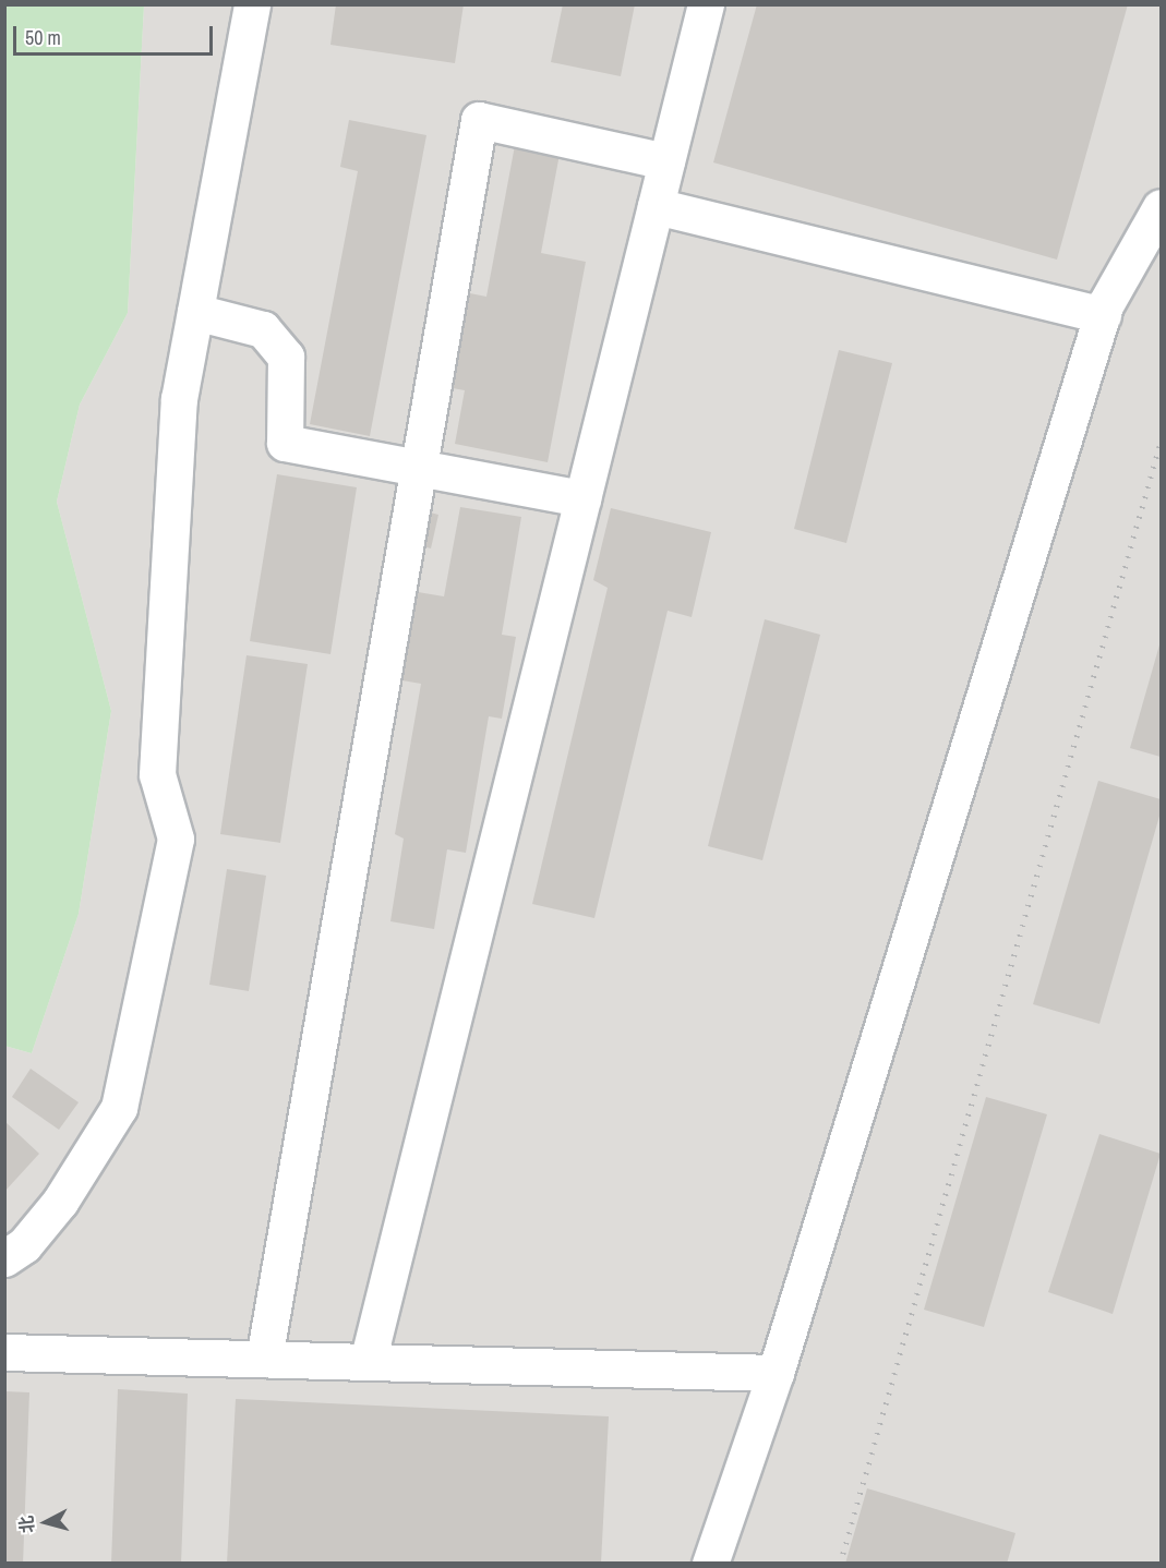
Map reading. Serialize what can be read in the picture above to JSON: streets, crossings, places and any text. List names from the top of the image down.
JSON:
{
  "scale_bar": "50 m",
  "north": "left"
}
